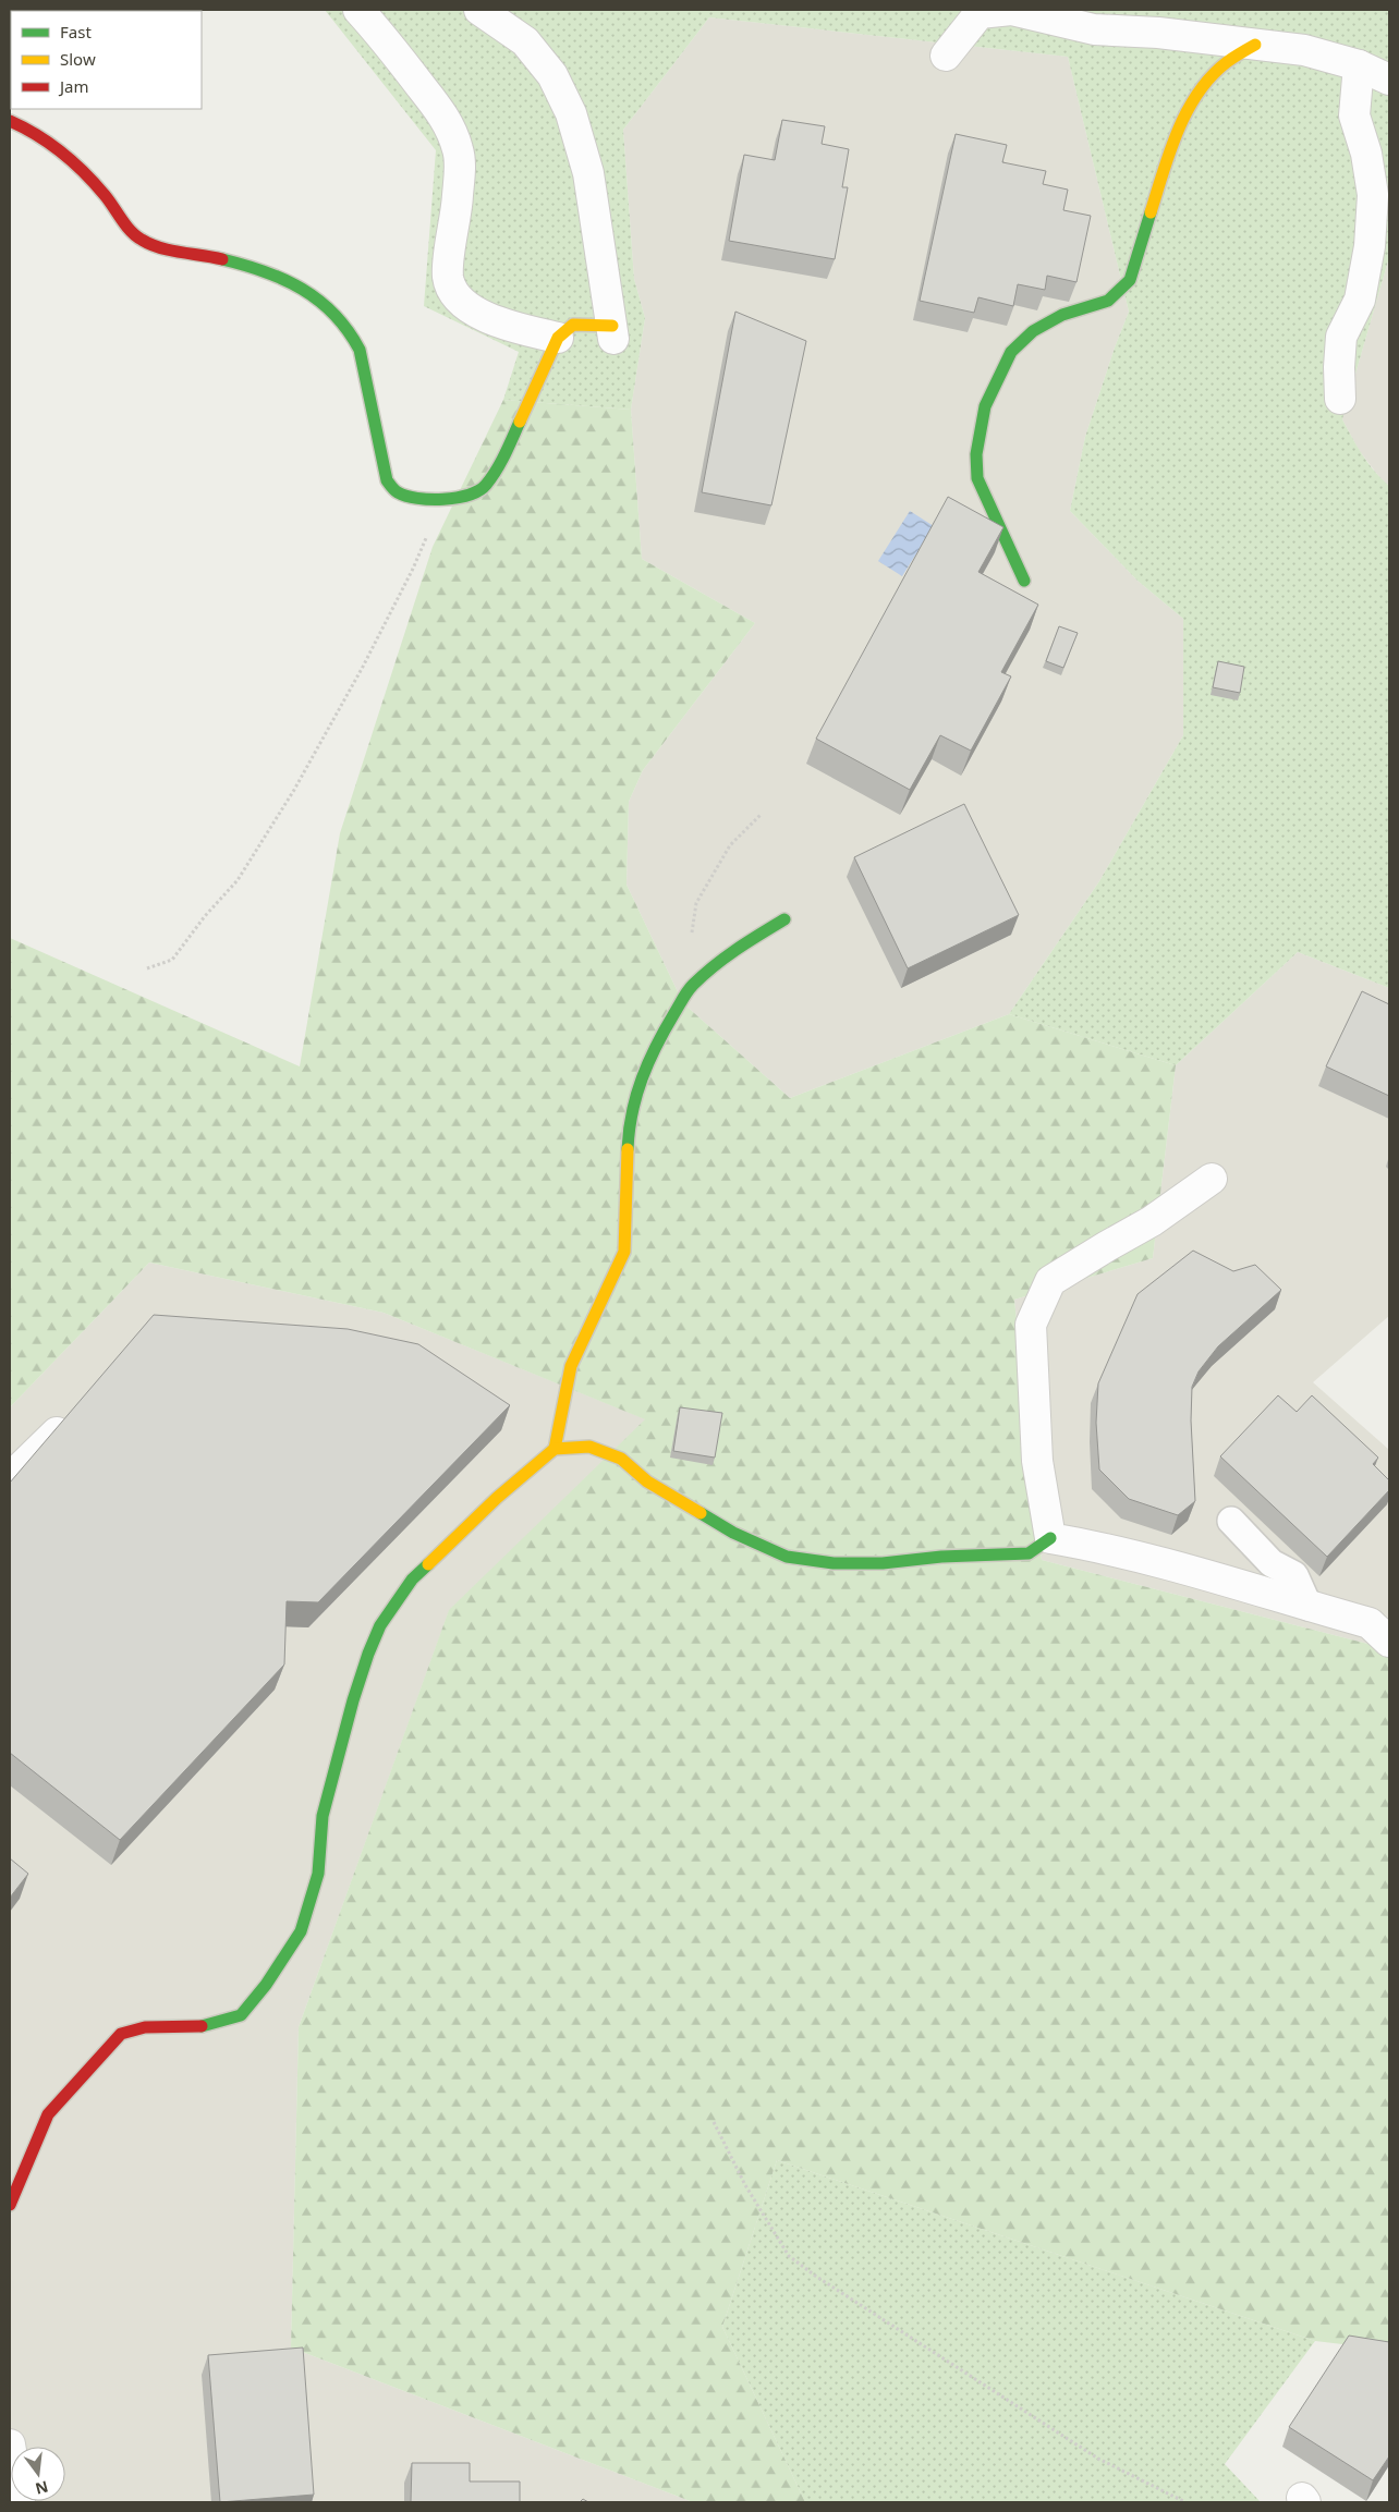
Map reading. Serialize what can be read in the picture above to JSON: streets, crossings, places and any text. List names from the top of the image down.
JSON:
{
  "legend": ["Fast", "Slow", "Jam"],
  "north": "bottom"
}
